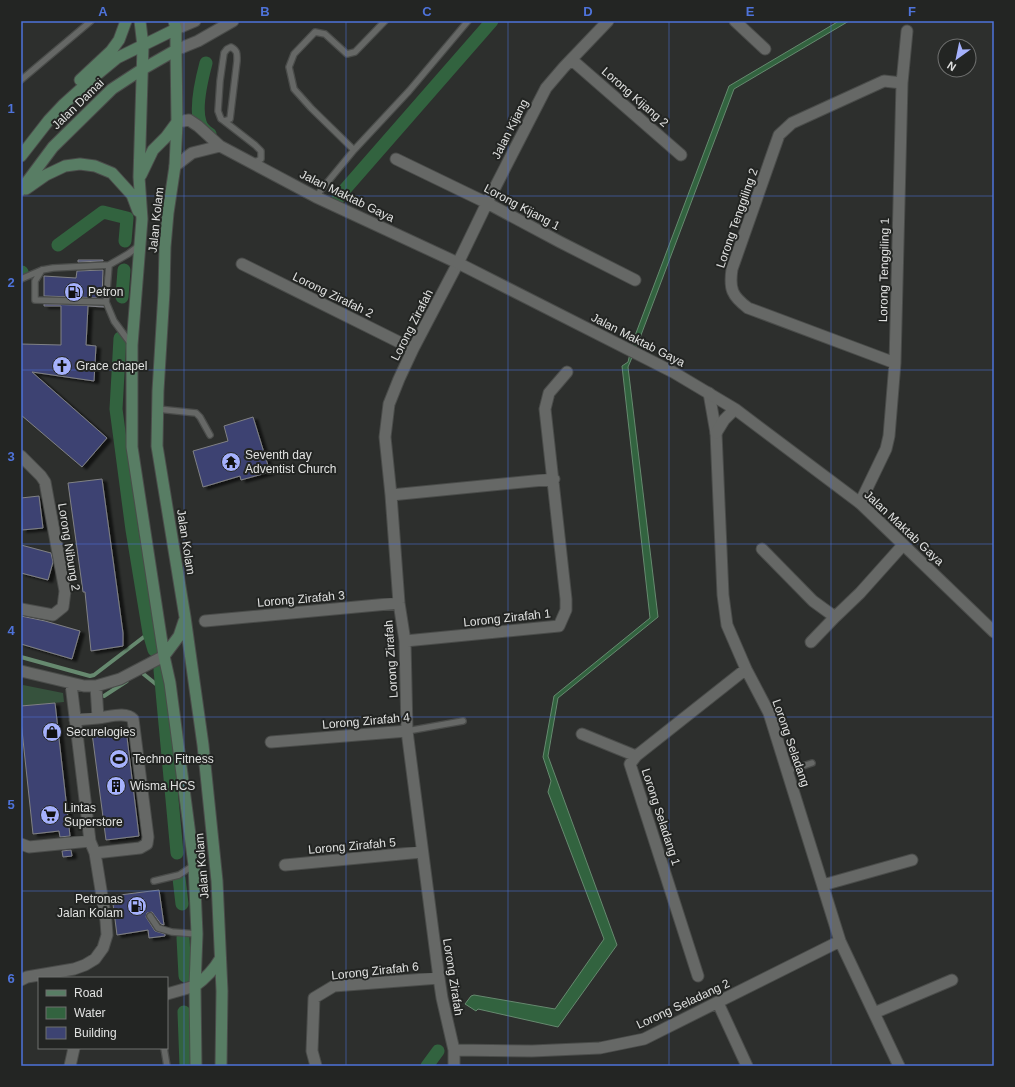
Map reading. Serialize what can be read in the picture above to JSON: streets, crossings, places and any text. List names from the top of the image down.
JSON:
{
  "streets": {
    "main road": ["Jalan Damai", "Jalan Kolam"],
    "street": [
      "Lorong Kijang 2",
      "Jalan Kijang",
      "Jalan Maktab Gaya",
      "Lorong Kijang 1",
      "Lorong Tenggiling 2",
      "Lorong Tenggiling 1",
      "Lorong Zirafah 2",
      "Lorong Zirafah",
      "Lorong Nibung 2",
      "Lorong Zirafah 3",
      "Lorong Zirafah 1",
      "Lorong Zirafah 4",
      "Lorong Seladang",
      "Lorong Seladang 1",
      "Lorong Zirafah 5",
      "Lorong Zirafah 6",
      "Lorong Seladang 2"
    ]
  },
  "crossings": [
    ["Lorong Kijang 2", "Jalan Kijang"],
    ["Jalan Damai", "Jalan Kolam"],
    ["Jalan Kijang", "Jalan Maktab Gaya"],
    ["Jalan Kijang", "Lorong Kijang 1"],
    ["Jalan Kijang", "Lorong Zirafah"],
    ["Jalan Maktab Gaya", "Jalan Kolam"],
    ["Jalan Maktab Gaya", "Lorong Tenggiling 1"],
    ["Jalan Maktab Gaya", "Lorong Zirafah"],
    ["Jalan Maktab Gaya", "Lorong Seladang"],
    ["Lorong Tenggiling 2", "Lorong Tenggiling 1"],
    ["Lorong Zirafah 2", "Lorong Zirafah"],
    ["Lorong Zirafah", "Lorong Zirafah 3"],
    ["Lorong Zirafah", "Lorong Zirafah 1"],
    ["Lorong Zirafah", "Lorong Zirafah 4"],
    ["Lorong Zirafah", "Lorong Zirafah 5"],
    ["Lorong Zirafah", "Lorong Zirafah 6"],
    ["Lorong Zirafah", "Lorong Seladang 2"],
    ["Lorong Seladang", "Lorong Seladang 1"],
    ["Lorong Seladang", "Lorong Seladang 2"]
  ],
  "places": {
    "fuel station": ["Petron", "Petronas Jalan Kolam"],
    "church": ["Grace chapel"],
    "temple": ["Seventh day Adventist Church"],
    "shop": ["Securelogies"],
    "sports": ["Techno Fitness"],
    "building": ["Wisma HCS"],
    "supermarket": ["Lintas Superstore"]
  },
  "legend": ["Road", "Water", "Building"],
  "north": "bottom left",
  "grid": {
    "columns": [
      "A",
      "B",
      "C",
      "D",
      "E",
      "F"
    ],
    "rows": [
      "1",
      "2",
      "3",
      "4",
      "5",
      "6"
    ]
  }
}
